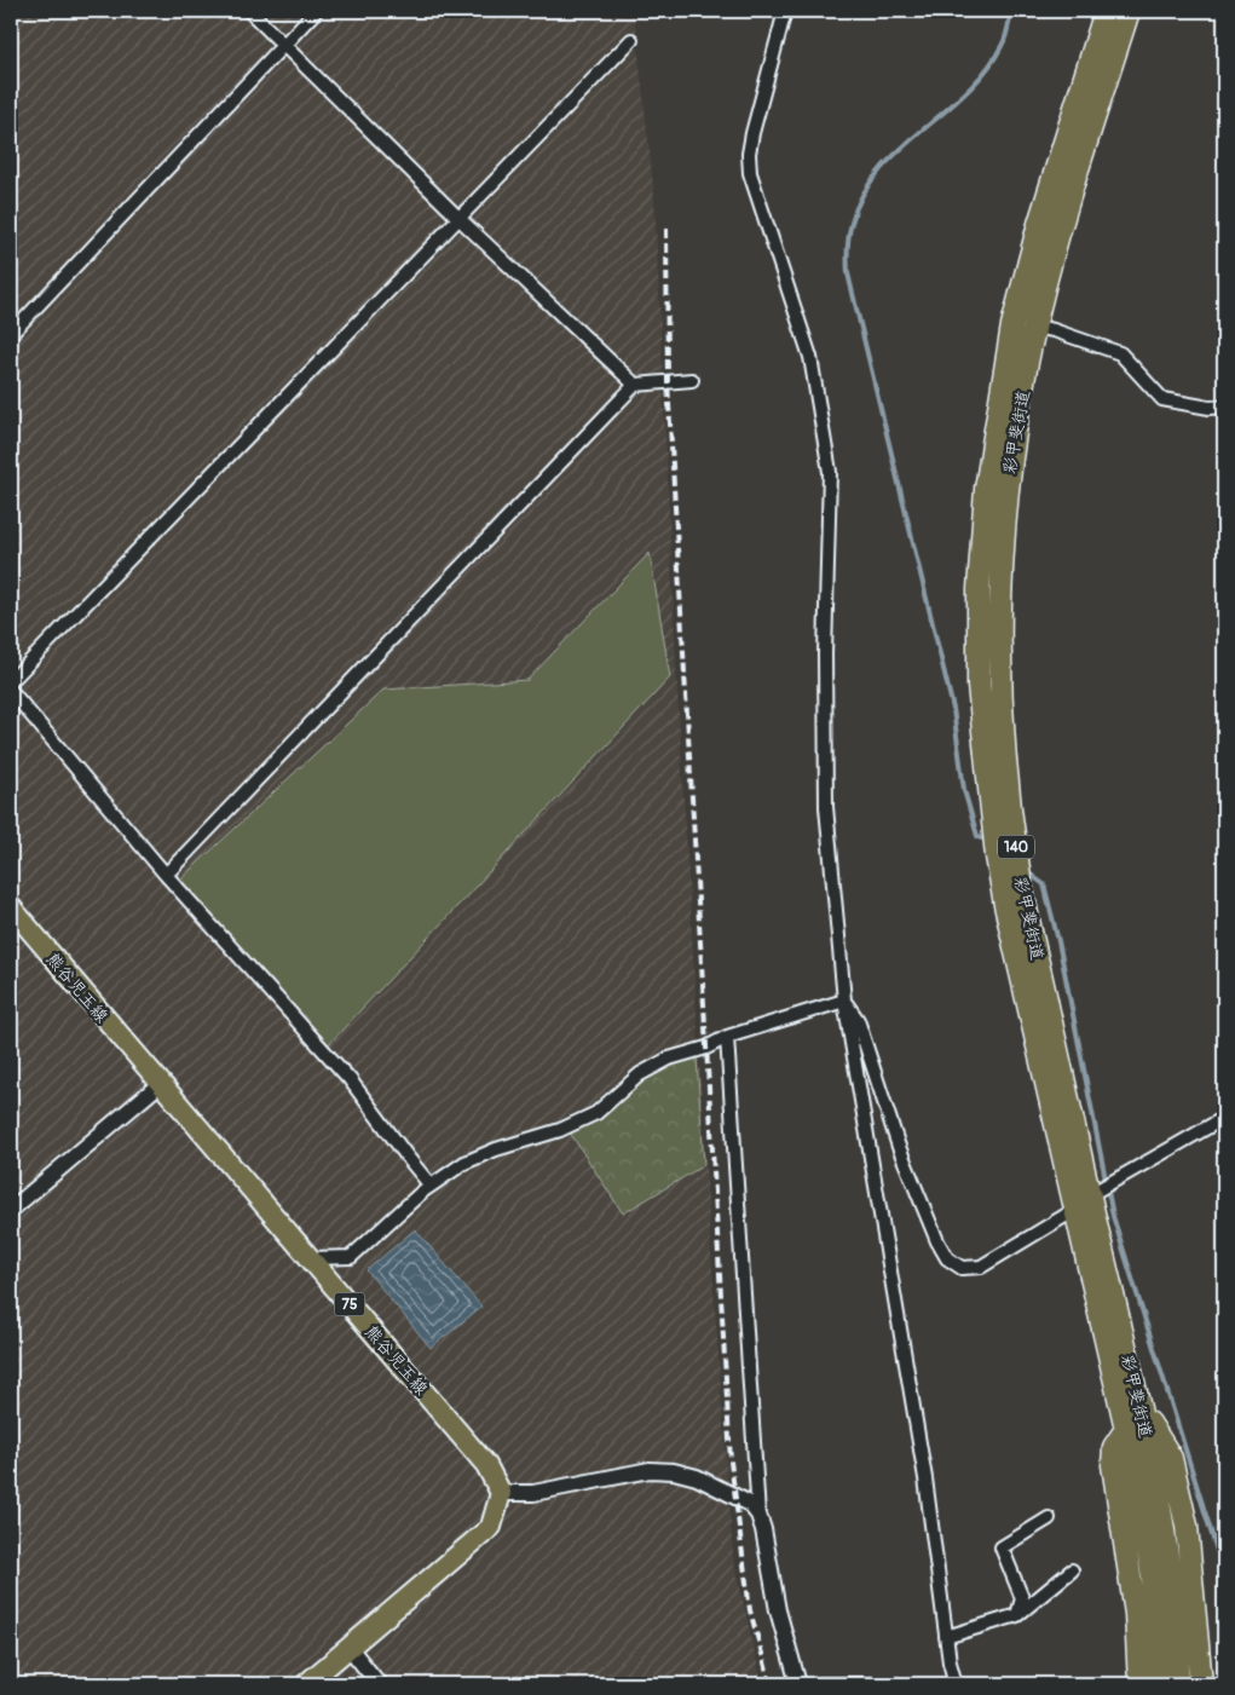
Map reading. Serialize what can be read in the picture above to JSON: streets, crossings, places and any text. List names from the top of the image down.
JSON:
{
  "streets": {
    "highway": ["彩甲斐街道", "140"],
    "main road": ["熊谷児玉線", "75"]
  }
}
